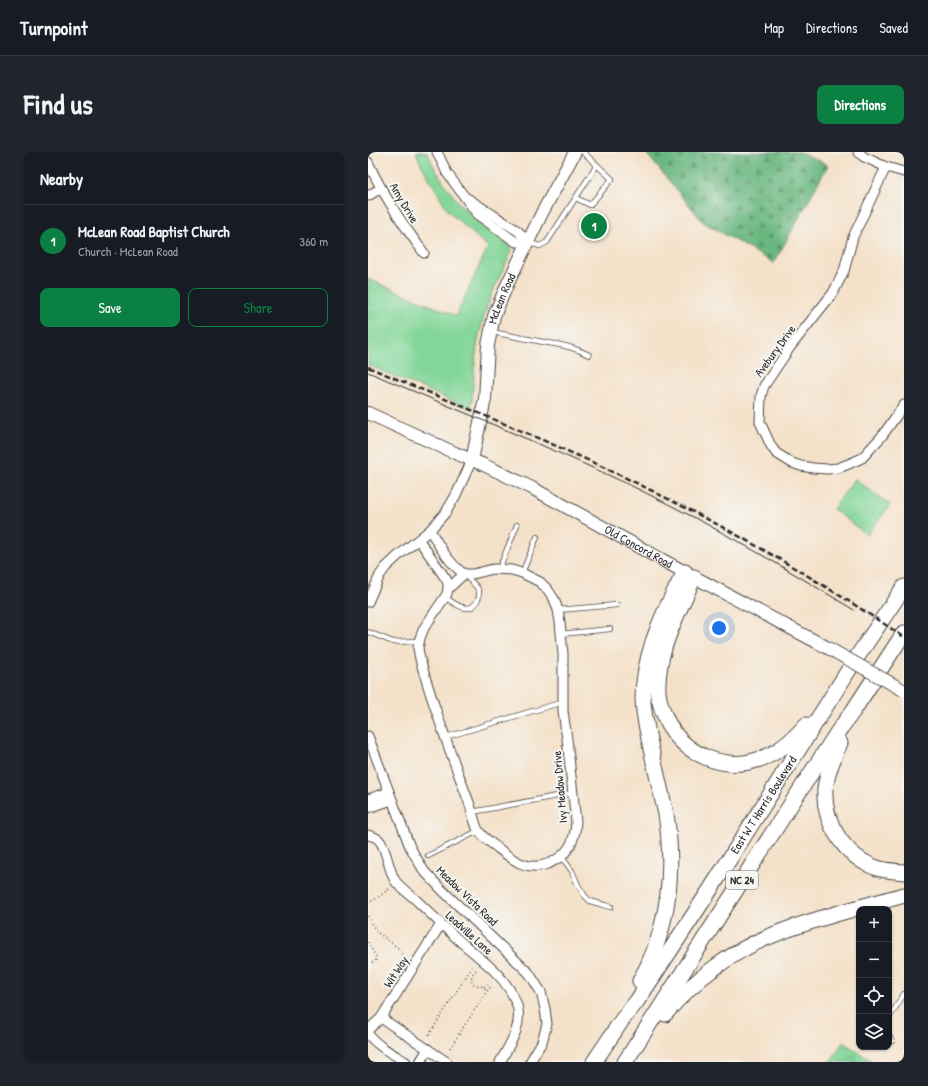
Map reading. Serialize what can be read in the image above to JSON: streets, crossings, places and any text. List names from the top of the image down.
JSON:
{
  "streets": {
    "main road": ["East W T Harris Boulevard", "NC 24"],
    "street": [
      "Amy Drive",
      "McLean Road",
      "Avebury Drive",
      "Old Concord Road",
      "Ivy Meadow Drive",
      "Meadow Vista Road",
      "Leadville Lane",
      "Wit Way"
    ]
  },
  "crossings": [
    ["McLean Road", "Old Concord Road"],
    ["Leadville Lane", "Wit Way"]
  ],
  "page": {
    "header": "Turnpoint",
    "nav": ["Map", "Directions", "Saved"],
    "title": "Find us",
    "buttons": [
      "Directions",
      ["Save", "Share"]
    ],
    "heading": "Nearby",
    "list": [
      {
        "mark": "1",
        "name": "McLean Road Baptist Church",
        "note": "Church · McLean Road",
        "value": "360 m"
      }
    ],
    "pins": "1",
    "map_buttons": ["+", "−"]
  }
}
